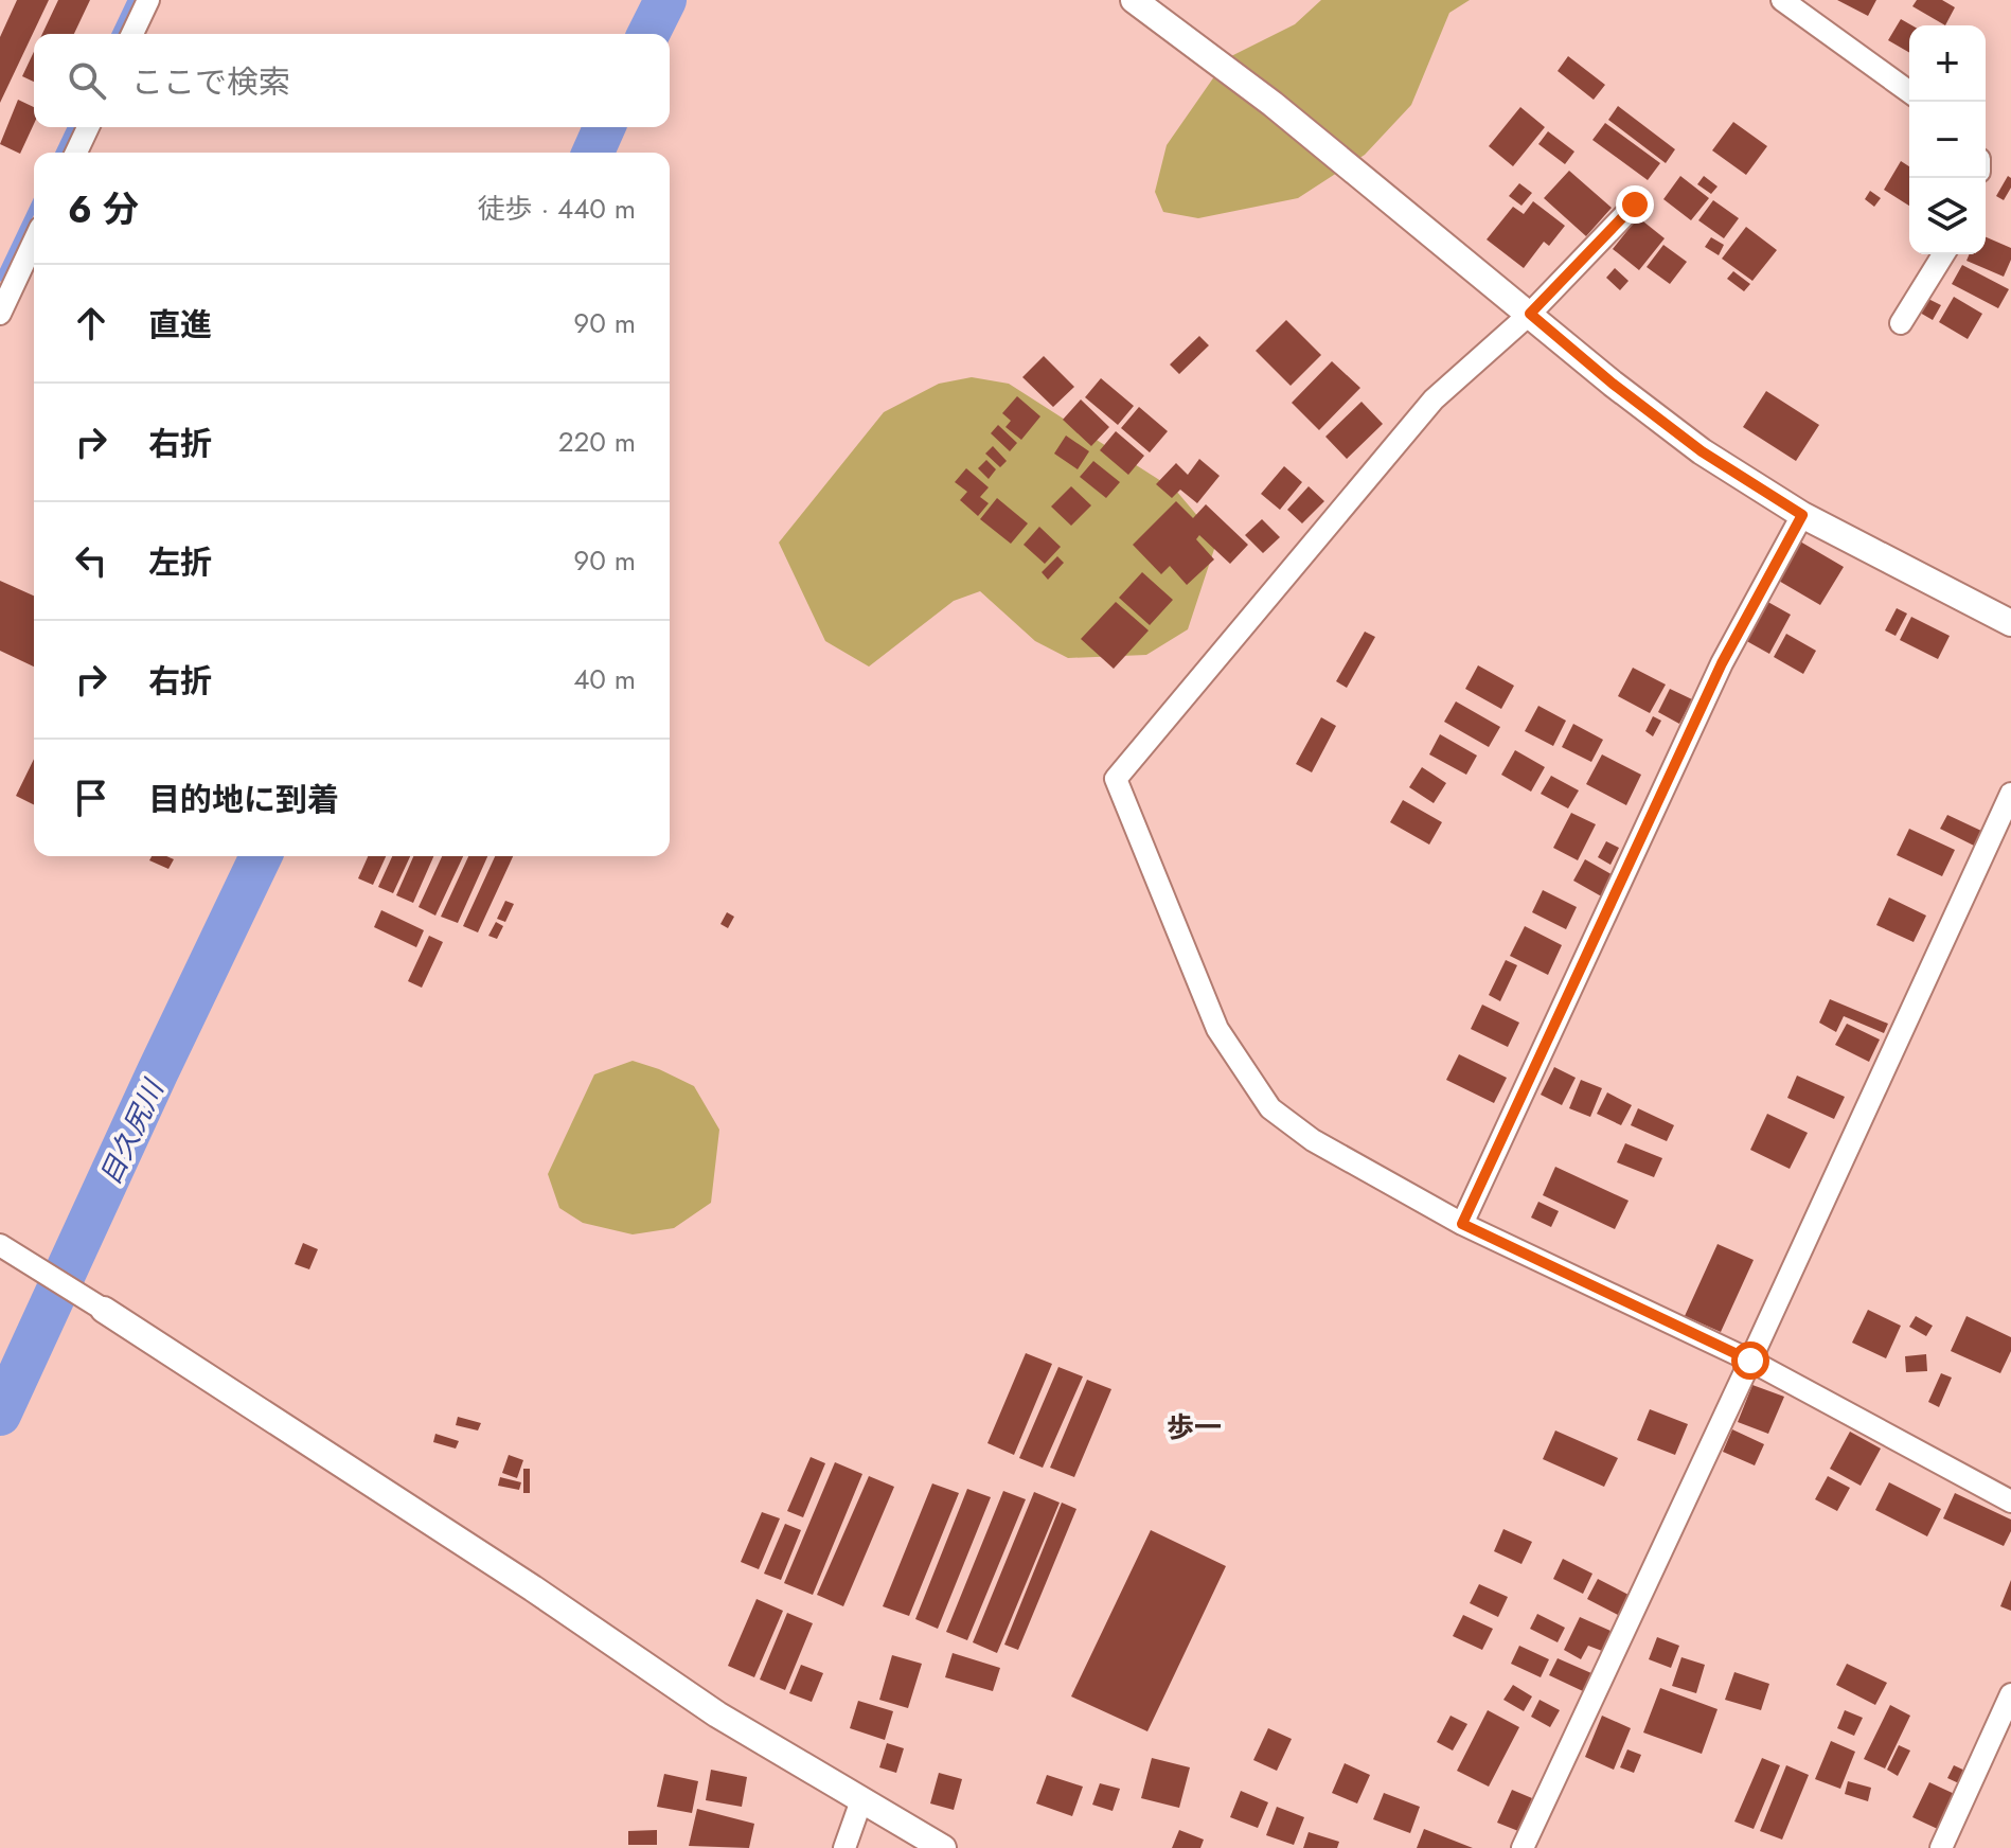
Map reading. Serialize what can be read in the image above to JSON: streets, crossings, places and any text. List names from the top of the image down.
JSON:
{
  "districts": ["歩一"],
  "water": ["目久尻川"],
  "page": {
    "map_buttons": ["+", "−"],
    "search": "ここで検索",
    "heading": ["6 分", "徒歩 · 440 m"],
    "list": [
      ["直進", "90 m"],
      ["右折", "220 m"],
      ["左折", "90 m"],
      ["右折", "40 m"],
      "目的地に到着"
    ]
  }
}
